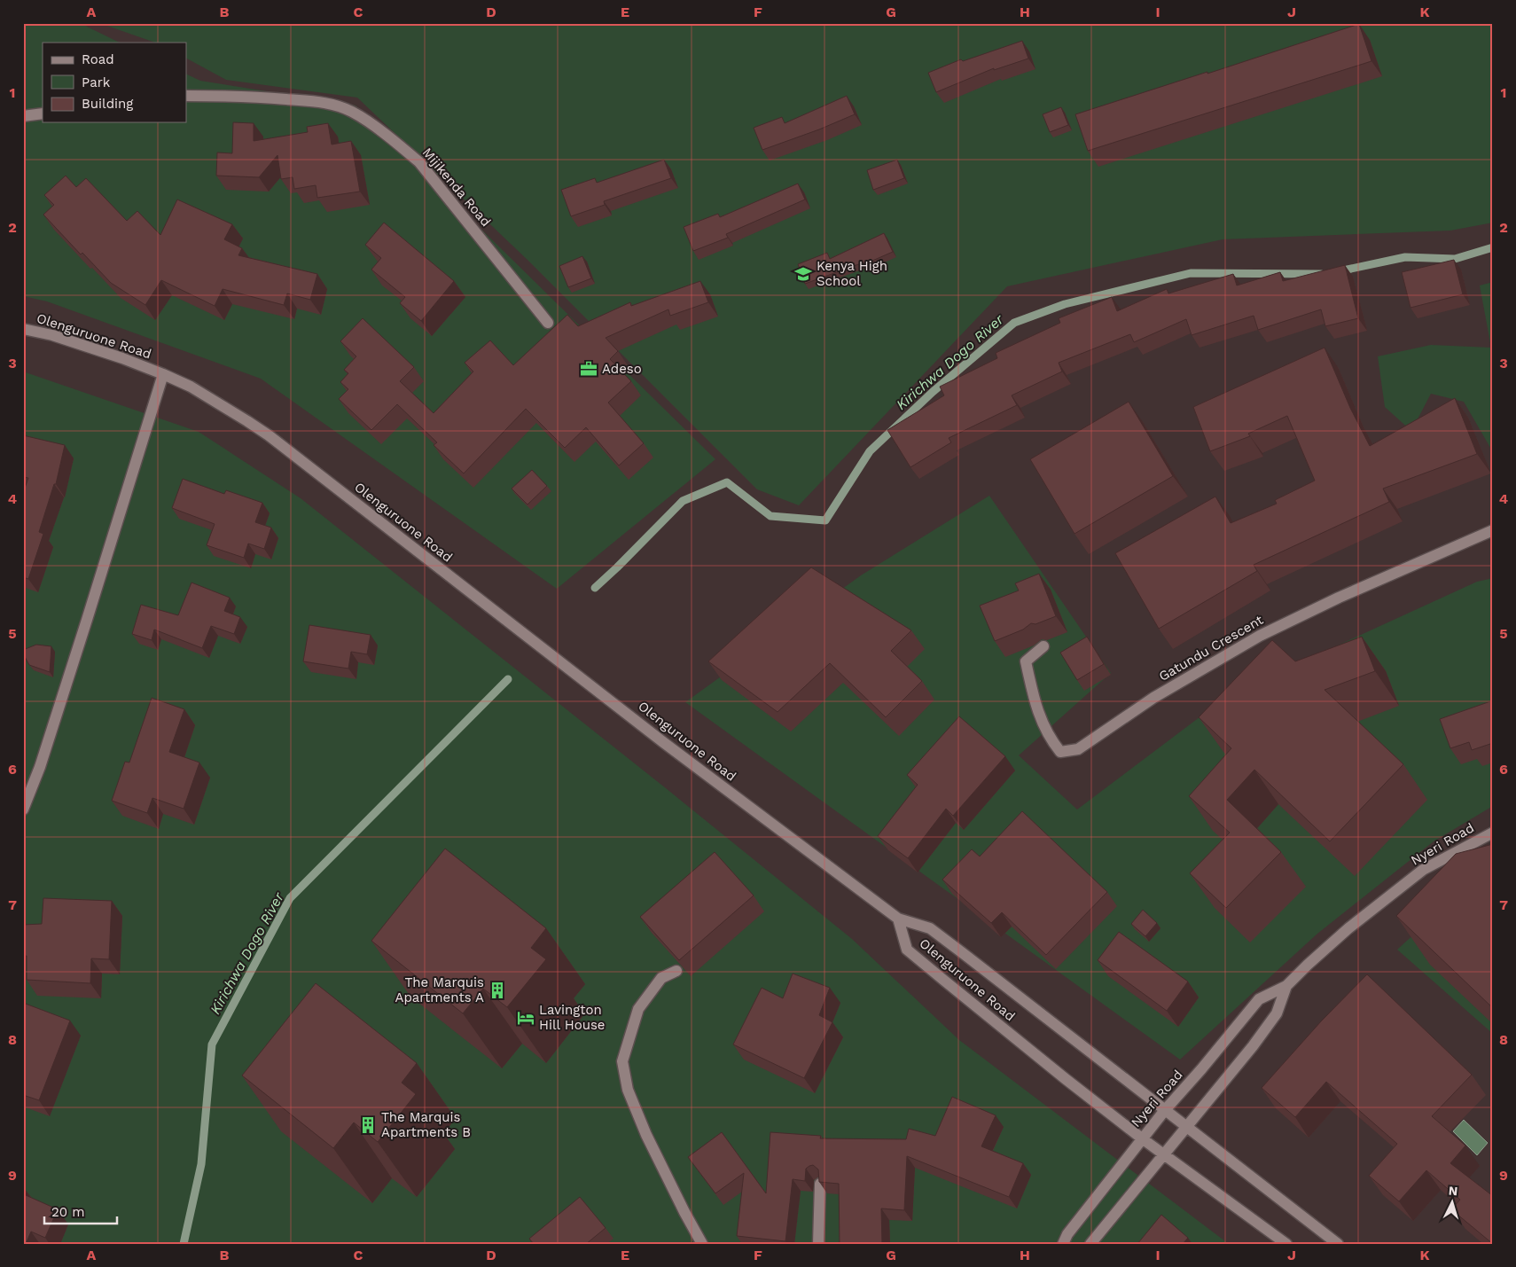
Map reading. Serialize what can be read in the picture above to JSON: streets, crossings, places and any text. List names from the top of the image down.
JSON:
{
  "streets": {
    "street": [
      "Mijikenda Road",
      "Olenguruone Road",
      "Gatundu Crescent",
      "Nyeri Road"
    ]
  },
  "crossings": [
    ["Olenguruone Road", "Nyeri Road"]
  ],
  "water": ["Kirichwa Dogo River"],
  "places": {
    "school or university": ["Kenya High School"],
    "office": ["Adeso"],
    "building": ["The Marquis Apartments A", "The Marquis Apartments B"],
    "hotel": ["Lavington Hill House"]
  },
  "legend": ["Road", "Park", "Building"],
  "scale_bar": "20 m",
  "north": "top",
  "grid": {
    "columns": [
      "A",
      "B",
      "C",
      "D",
      "E",
      "F",
      "G",
      "H",
      "I",
      "J",
      "K"
    ],
    "rows": [
      "1",
      "2",
      "3",
      "4",
      "5",
      "6",
      "7",
      "8",
      "9"
    ]
  }
}
